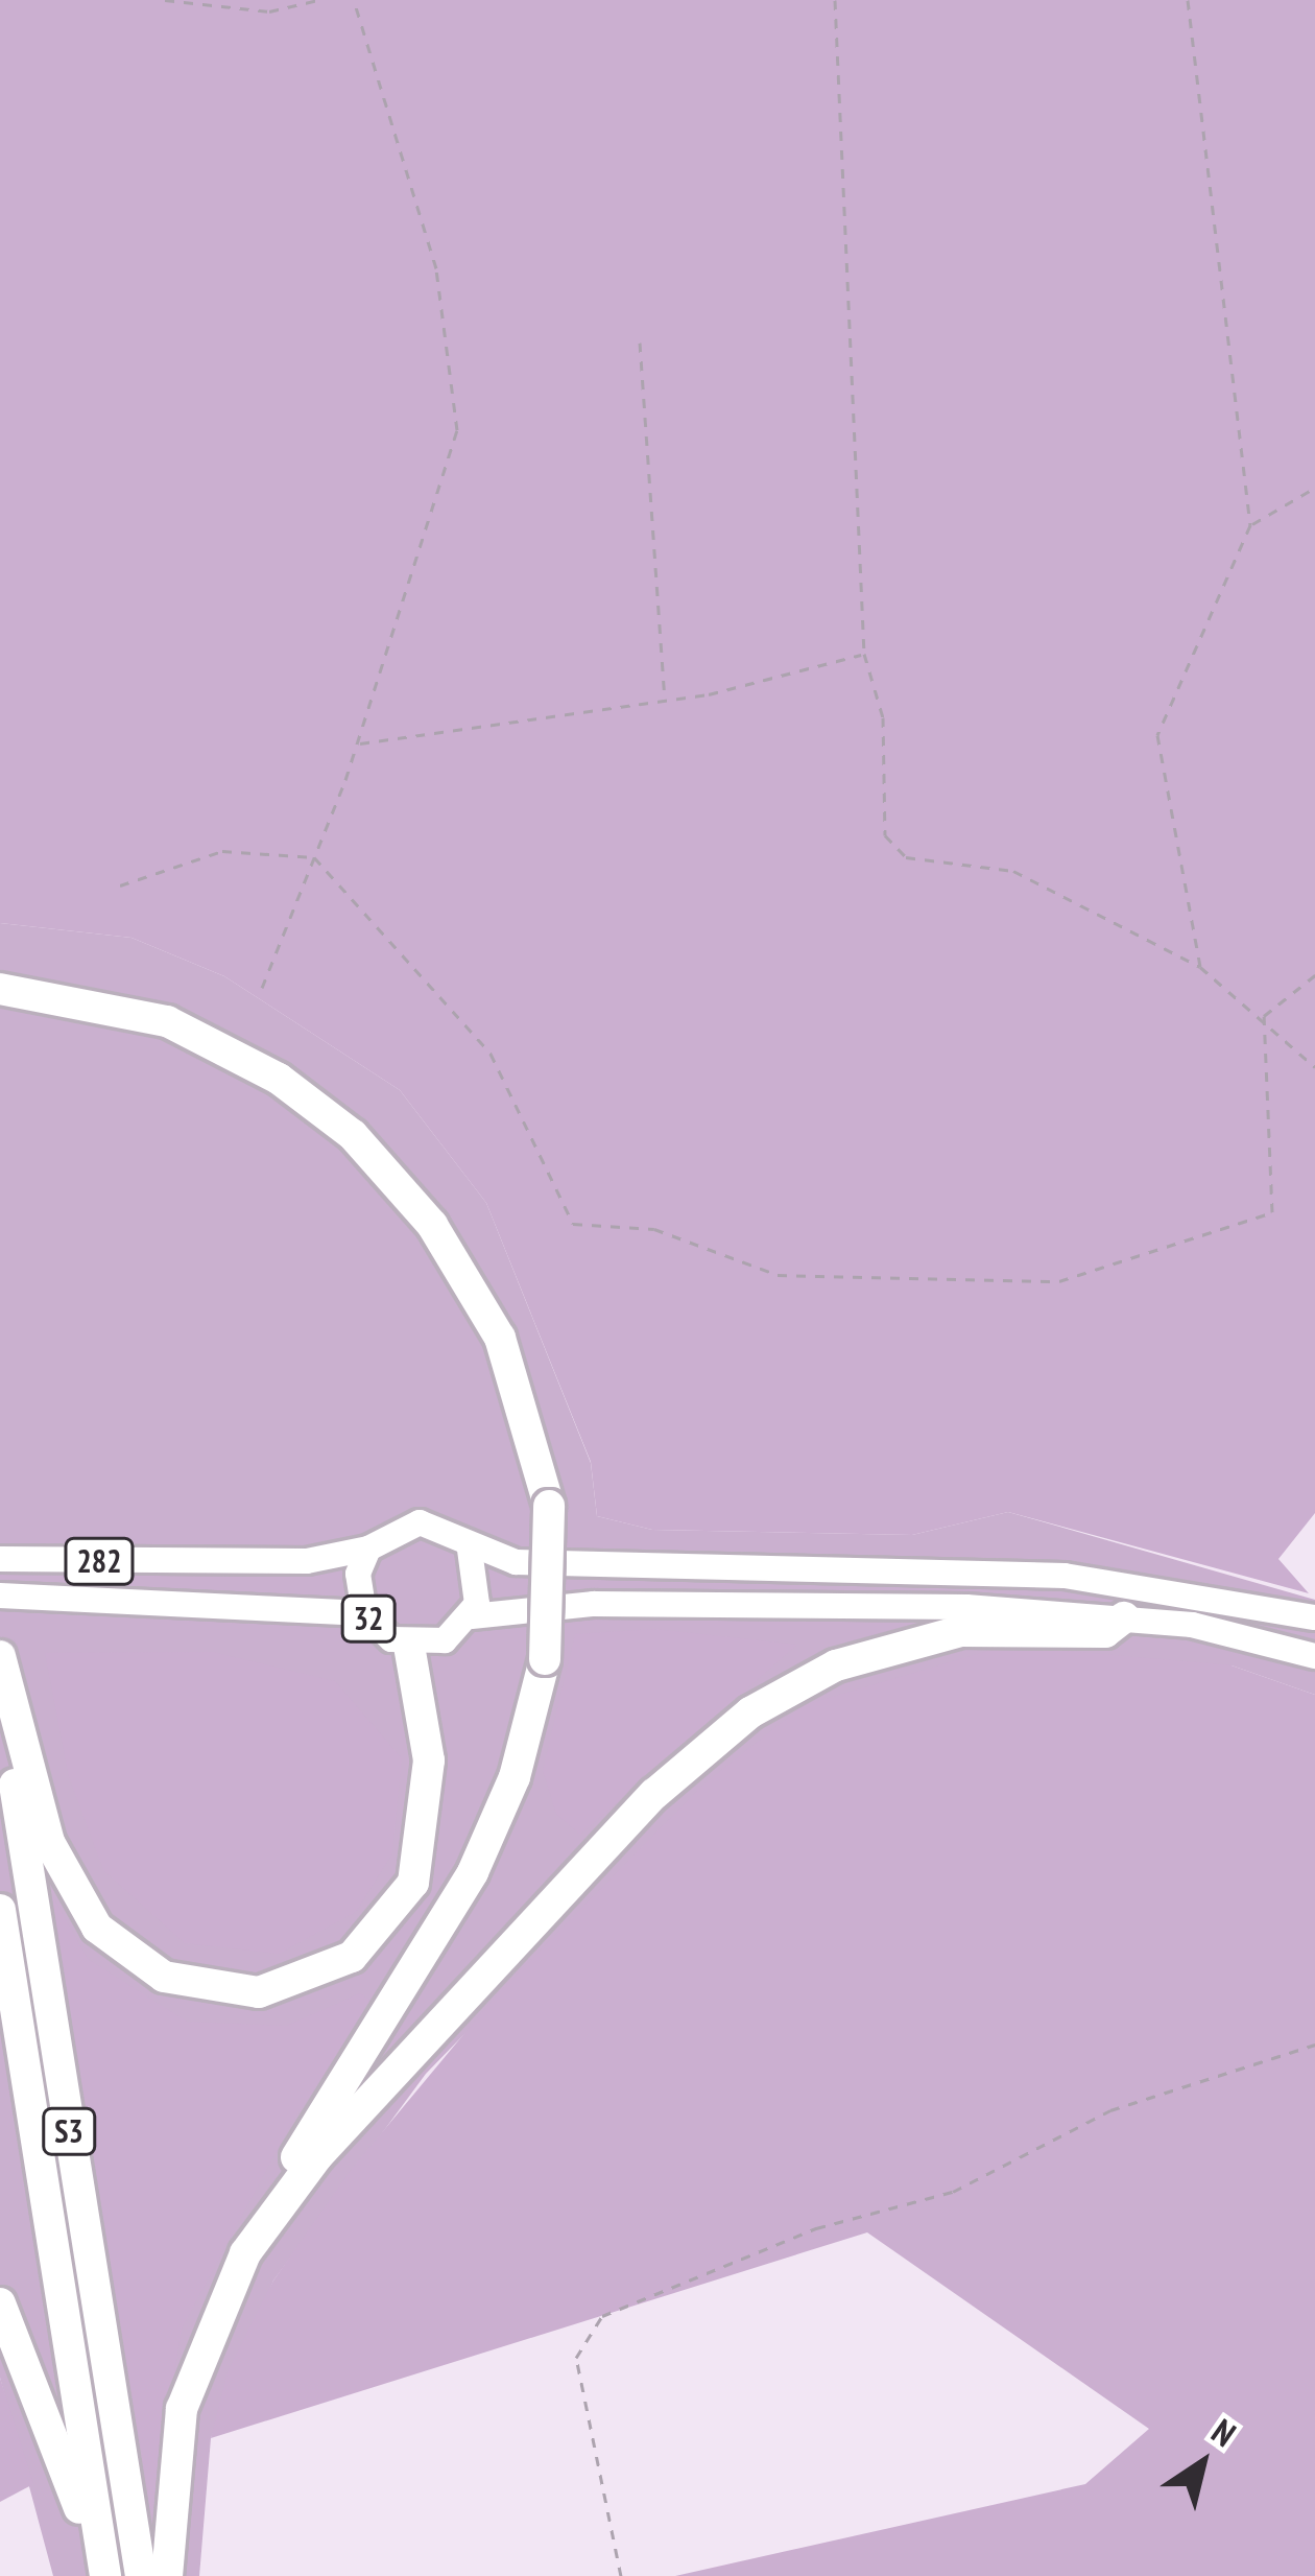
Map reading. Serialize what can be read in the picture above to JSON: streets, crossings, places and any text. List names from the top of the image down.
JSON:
{
  "streets": {
    "highway": ["S3"],
    "main road": ["282", "32"]
  },
  "crossings": [
    ["282", "32"]
  ],
  "north": "top right"
}
